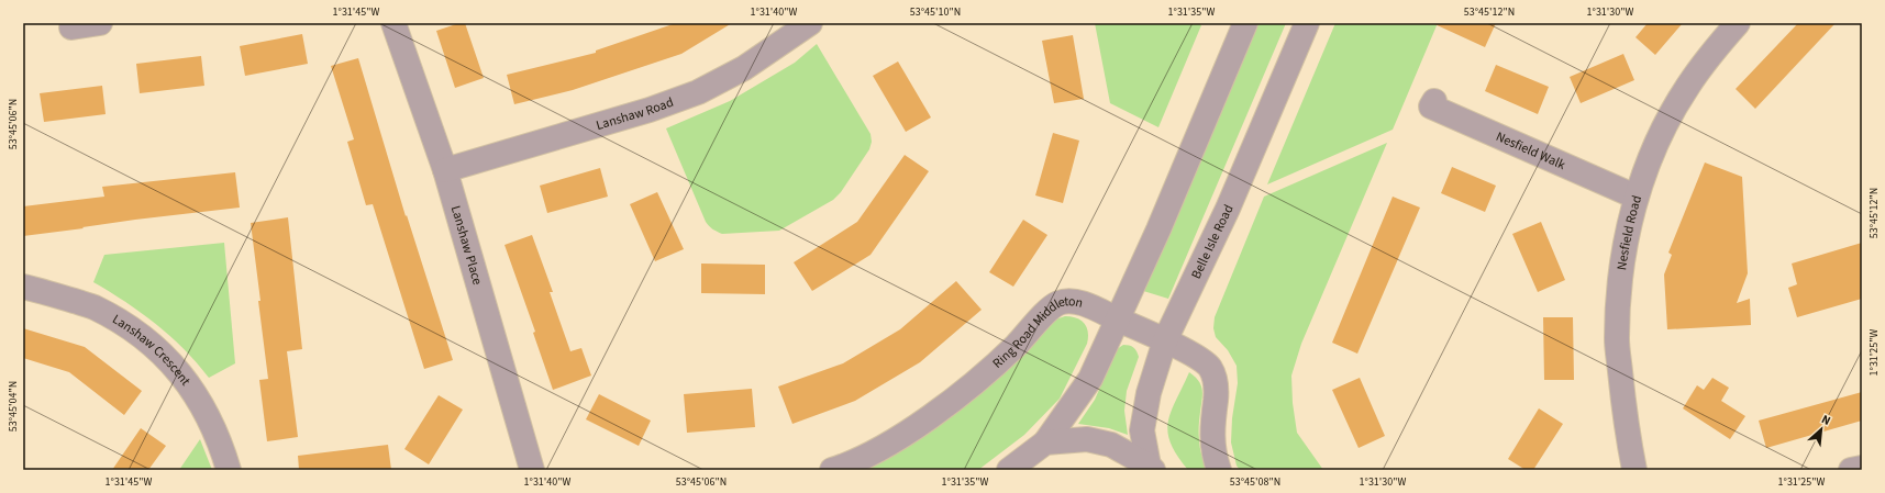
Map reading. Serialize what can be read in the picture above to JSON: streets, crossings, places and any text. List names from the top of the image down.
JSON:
{
  "streets": {
    "street": [
      "Lanshaw Road",
      "Nesfield Walk",
      "Nesfield Road",
      "Belle Isle Road",
      "Lanshaw Place",
      "Ring Road Middleton",
      "Lanshaw Crescent"
    ]
  },
  "crossings": [
    ["Lanshaw Road", "Lanshaw Place"],
    ["Nesfield Walk", "Nesfield Road"],
    ["Belle Isle Road", "Ring Road Middleton"]
  ],
  "north": "top right",
  "coordinates": [
    "1°31'45\"W",
    "1°31'40\"W",
    "53°45'10\"N",
    "1°31'35\"W",
    "53°45'12\"N",
    "1°31'30\"W",
    "53°45'06\"N",
    "1°31'25\"W",
    "53°45'04\"N",
    "53°45'08\"N"
  ]
}
